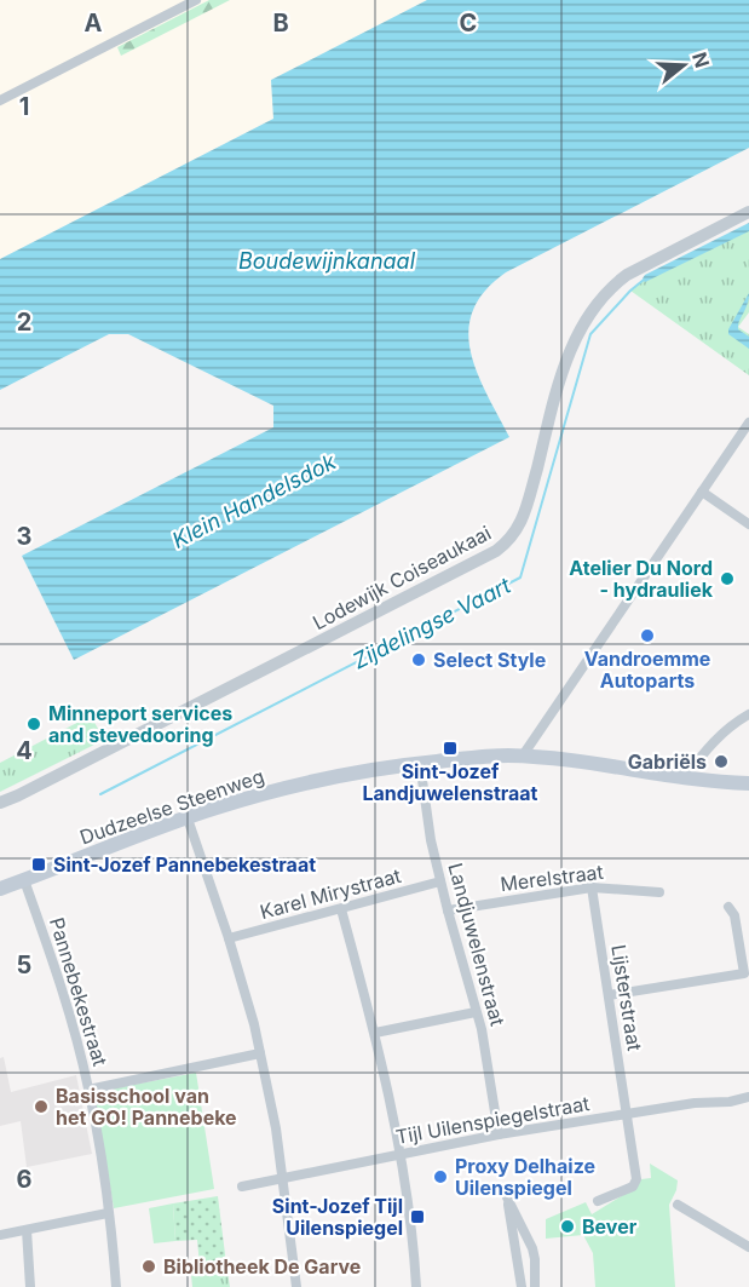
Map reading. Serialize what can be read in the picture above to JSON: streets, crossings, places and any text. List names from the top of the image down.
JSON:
{
  "streets": {
    "main road": ["Dudzeelse Steenweg"],
    "street": [
      "Lodewijk Coiseaukaai",
      "Merelstraat",
      "Karel Mirystraat",
      "Landjuwelenstraat",
      "Pannebekestraat",
      "Lijsterstraat",
      "Tijl Uilenspiegelstraat"
    ]
  },
  "crossings": [
    ["Dudzeelse Steenweg", "Landjuwelenstraat"],
    ["Dudzeelse Steenweg", "Pannebekestraat"],
    ["Merelstraat", "Landjuwelenstraat"],
    ["Merelstraat", "Lijsterstraat"],
    ["Karel Mirystraat", "Landjuwelenstraat"],
    ["Landjuwelenstraat", "Tijl Uilenspiegelstraat"],
    ["Lijsterstraat", "Tijl Uilenspiegelstraat"]
  ],
  "water": ["Boudewijnkanaal", "Klein Handelsdok", "Zijdelingse Vaart"],
  "places": {
    "other": [
      "Atelier Du Nord - hydrauliek",
      "Vandroemme Autoparts",
      "Select Style",
      "Minneport services and stevedooring",
      "Gabriëls",
      "Basisschool van het GO! Pannebeke",
      "Proxy Delhaize Uilenspiegel",
      "Bever",
      "Bibliotheek De Garve"
    ],
    "transit": ["Sint-Jozef Landjuwelenstraat", "Sint-Jozef Pannebekestraat", "Sint-Jozef Tijl Uilenspiegel"]
  },
  "north": "right",
  "grid": {
    "columns": ["A", "B", "C"],
    "rows": [
      "1",
      "2",
      "3",
      "4",
      "5",
      "6"
    ]
  }
}
